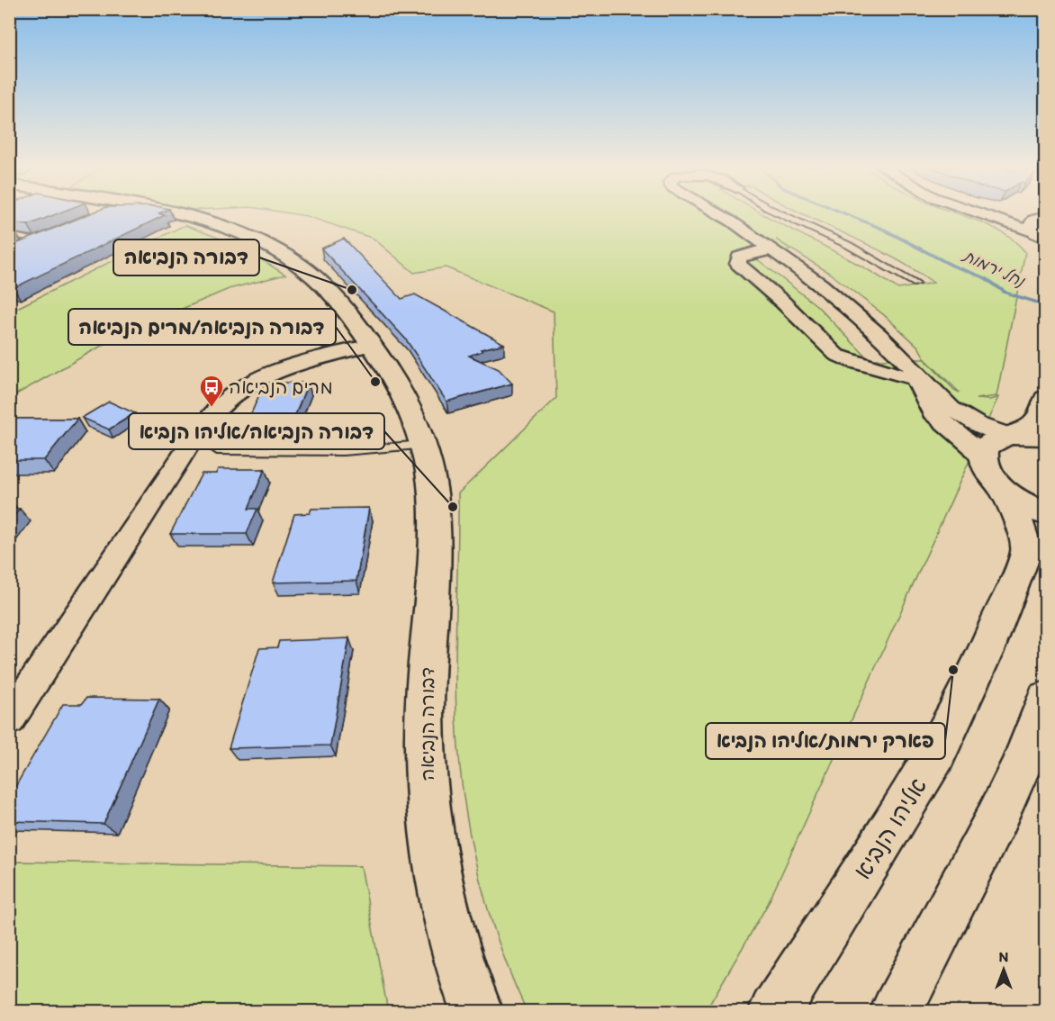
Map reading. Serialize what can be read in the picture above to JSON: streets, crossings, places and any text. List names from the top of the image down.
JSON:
{
  "streets": {
    "street": ["דבורה הנביאה", "אליהו הנביא"]
  },
  "water": ["נחל ירמות"],
  "places": {
    "other": [
      "דבורה הנביאה",
      "דבורה הנביאה/מרים הנביאה",
      "דבורה הנביאה/אליהו הנביא",
      "פארק ירמות/אליהו הנביא"
    ],
    "bus stop": ["מרים הנביאה"]
  },
  "north": "top"
}
